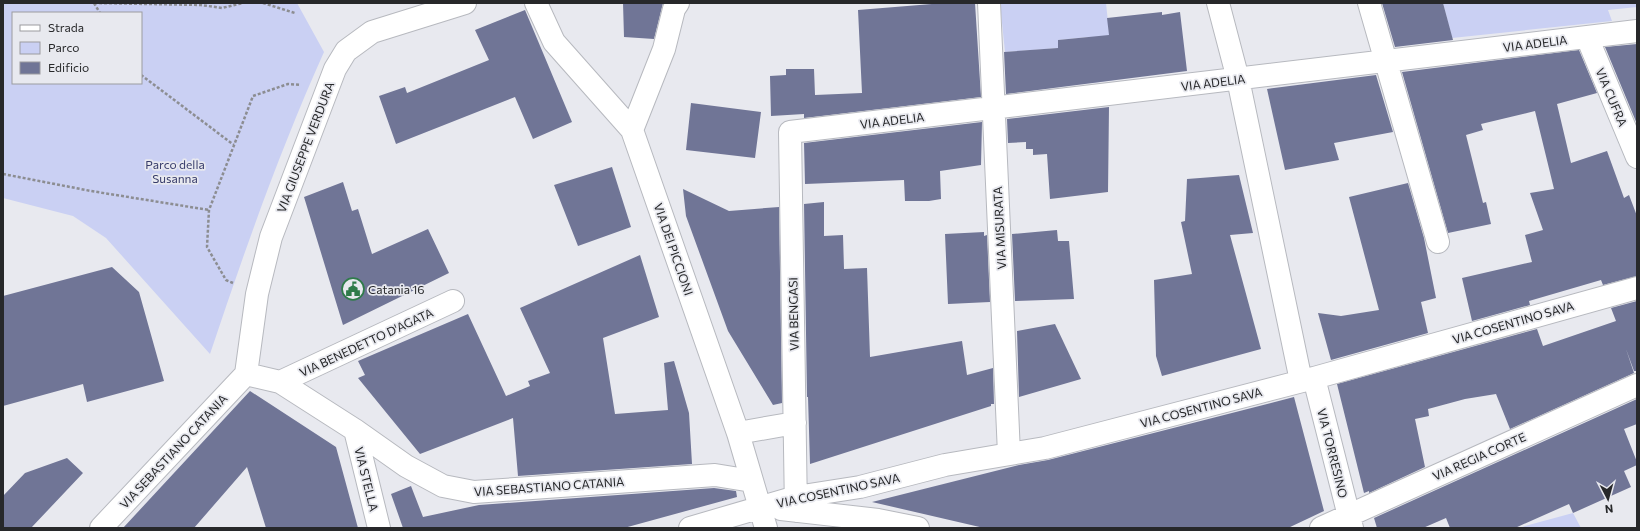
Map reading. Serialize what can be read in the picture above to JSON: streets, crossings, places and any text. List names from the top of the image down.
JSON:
{
  "streets": {
    "street": [
      "VIA ADELIA",
      "VIA CUFRA",
      "VIA GIUSEPPE VERDURA",
      "VIA MISURATA",
      "VIA DEI PICCIONI",
      "VIA BENGASI",
      "VIA COSENTINO SAVA",
      "VIA BENEDETTO D'AGATA",
      "VIA SEBASTIANO CATANIA",
      "VIA TORRESINO",
      "VIA REGIA CORTE",
      "VIA STELLA"
    ]
  },
  "crossings": [
    ["VIA ADELIA", "VIA CUFRA"],
    ["VIA ADELIA", "VIA MISURATA"],
    ["VIA ADELIA", "VIA BENGASI"],
    ["VIA ADELIA", "VIA TORRESINO"],
    ["VIA GIUSEPPE VERDURA", "VIA SEBASTIANO CATANIA"],
    ["VIA MISURATA", "VIA COSENTINO SAVA"],
    ["VIA DEI PICCIONI", "VIA COSENTINO SAVA"],
    ["VIA DEI PICCIONI", "VIA SEBASTIANO CATANIA"],
    ["VIA BENGASI", "VIA COSENTINO SAVA"],
    ["VIA COSENTINO SAVA", "VIA TORRESINO"],
    ["VIA BENEDETTO D'AGATA", "VIA SEBASTIANO CATANIA"],
    ["VIA SEBASTIANO CATANIA", "VIA STELLA"],
    ["VIA TORRESINO", "VIA REGIA CORTE"]
  ],
  "parks": ["Parco della Susanna"],
  "places": {
    "public building": ["Catania 16"]
  },
  "legend": ["Strada", "Parco", "Edificio"],
  "north": "bottom"
}
